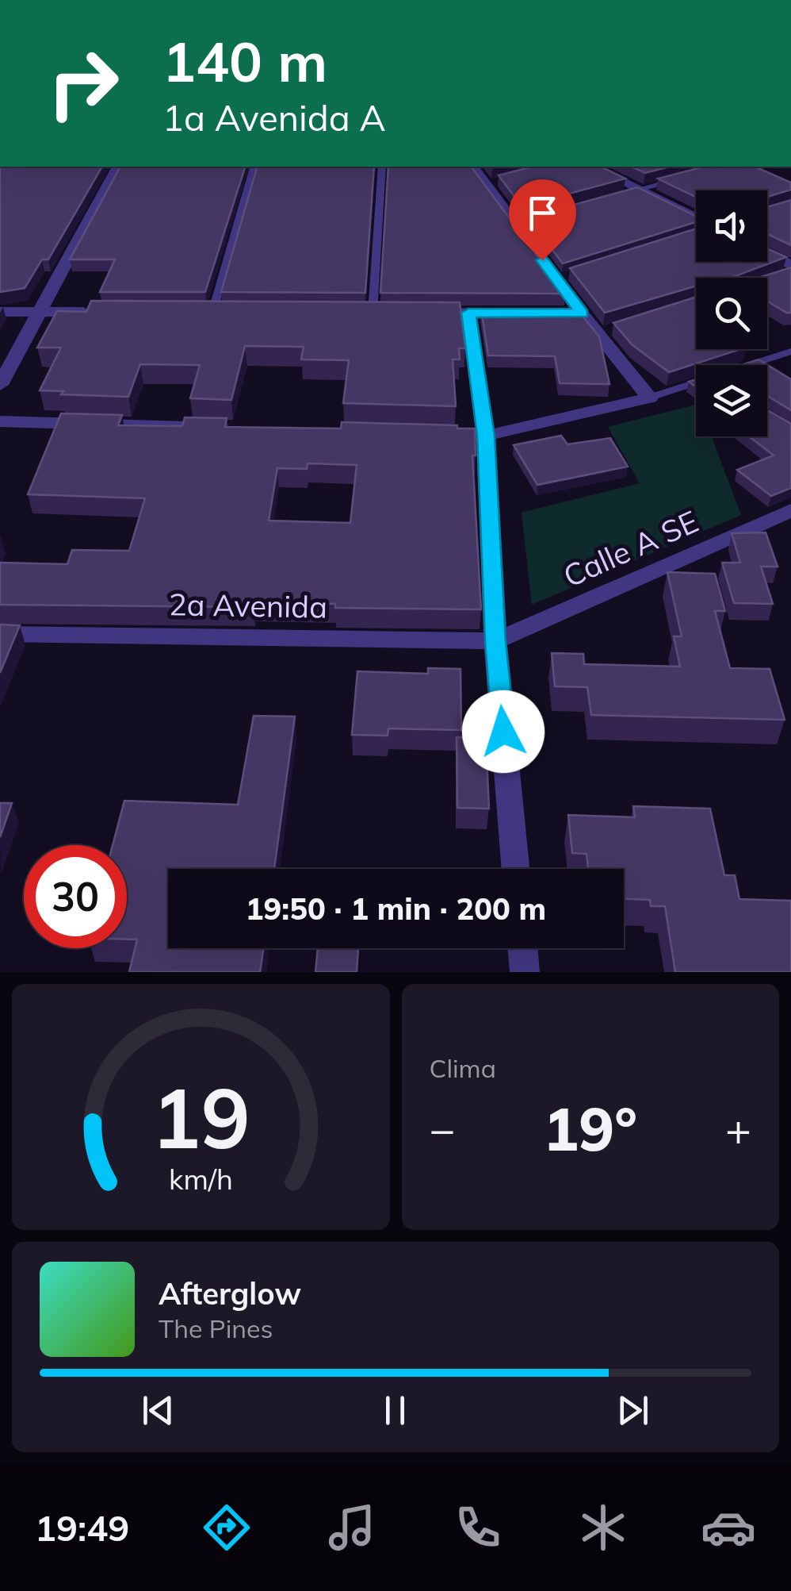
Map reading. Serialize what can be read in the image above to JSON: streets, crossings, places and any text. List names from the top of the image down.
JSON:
{
  "streets": {
    "street": ["Calle A SE", "2a Avenida"]
  },
  "crossings": [
    ["Calle A SE", "2a Avenida"]
  ],
  "page": {
    "turn": ["140 m", "1a Avenida A"],
    "limit": "30",
    "trip": "19:50 · 1 min · 200 m",
    "tile": "Clima",
    "heat": ["−", "19°", "+"],
    "song": ["Afterglow", "The Pines"],
    "tabs": "19:49",
    "gauge": ["19", "km/h"]
  }
}
